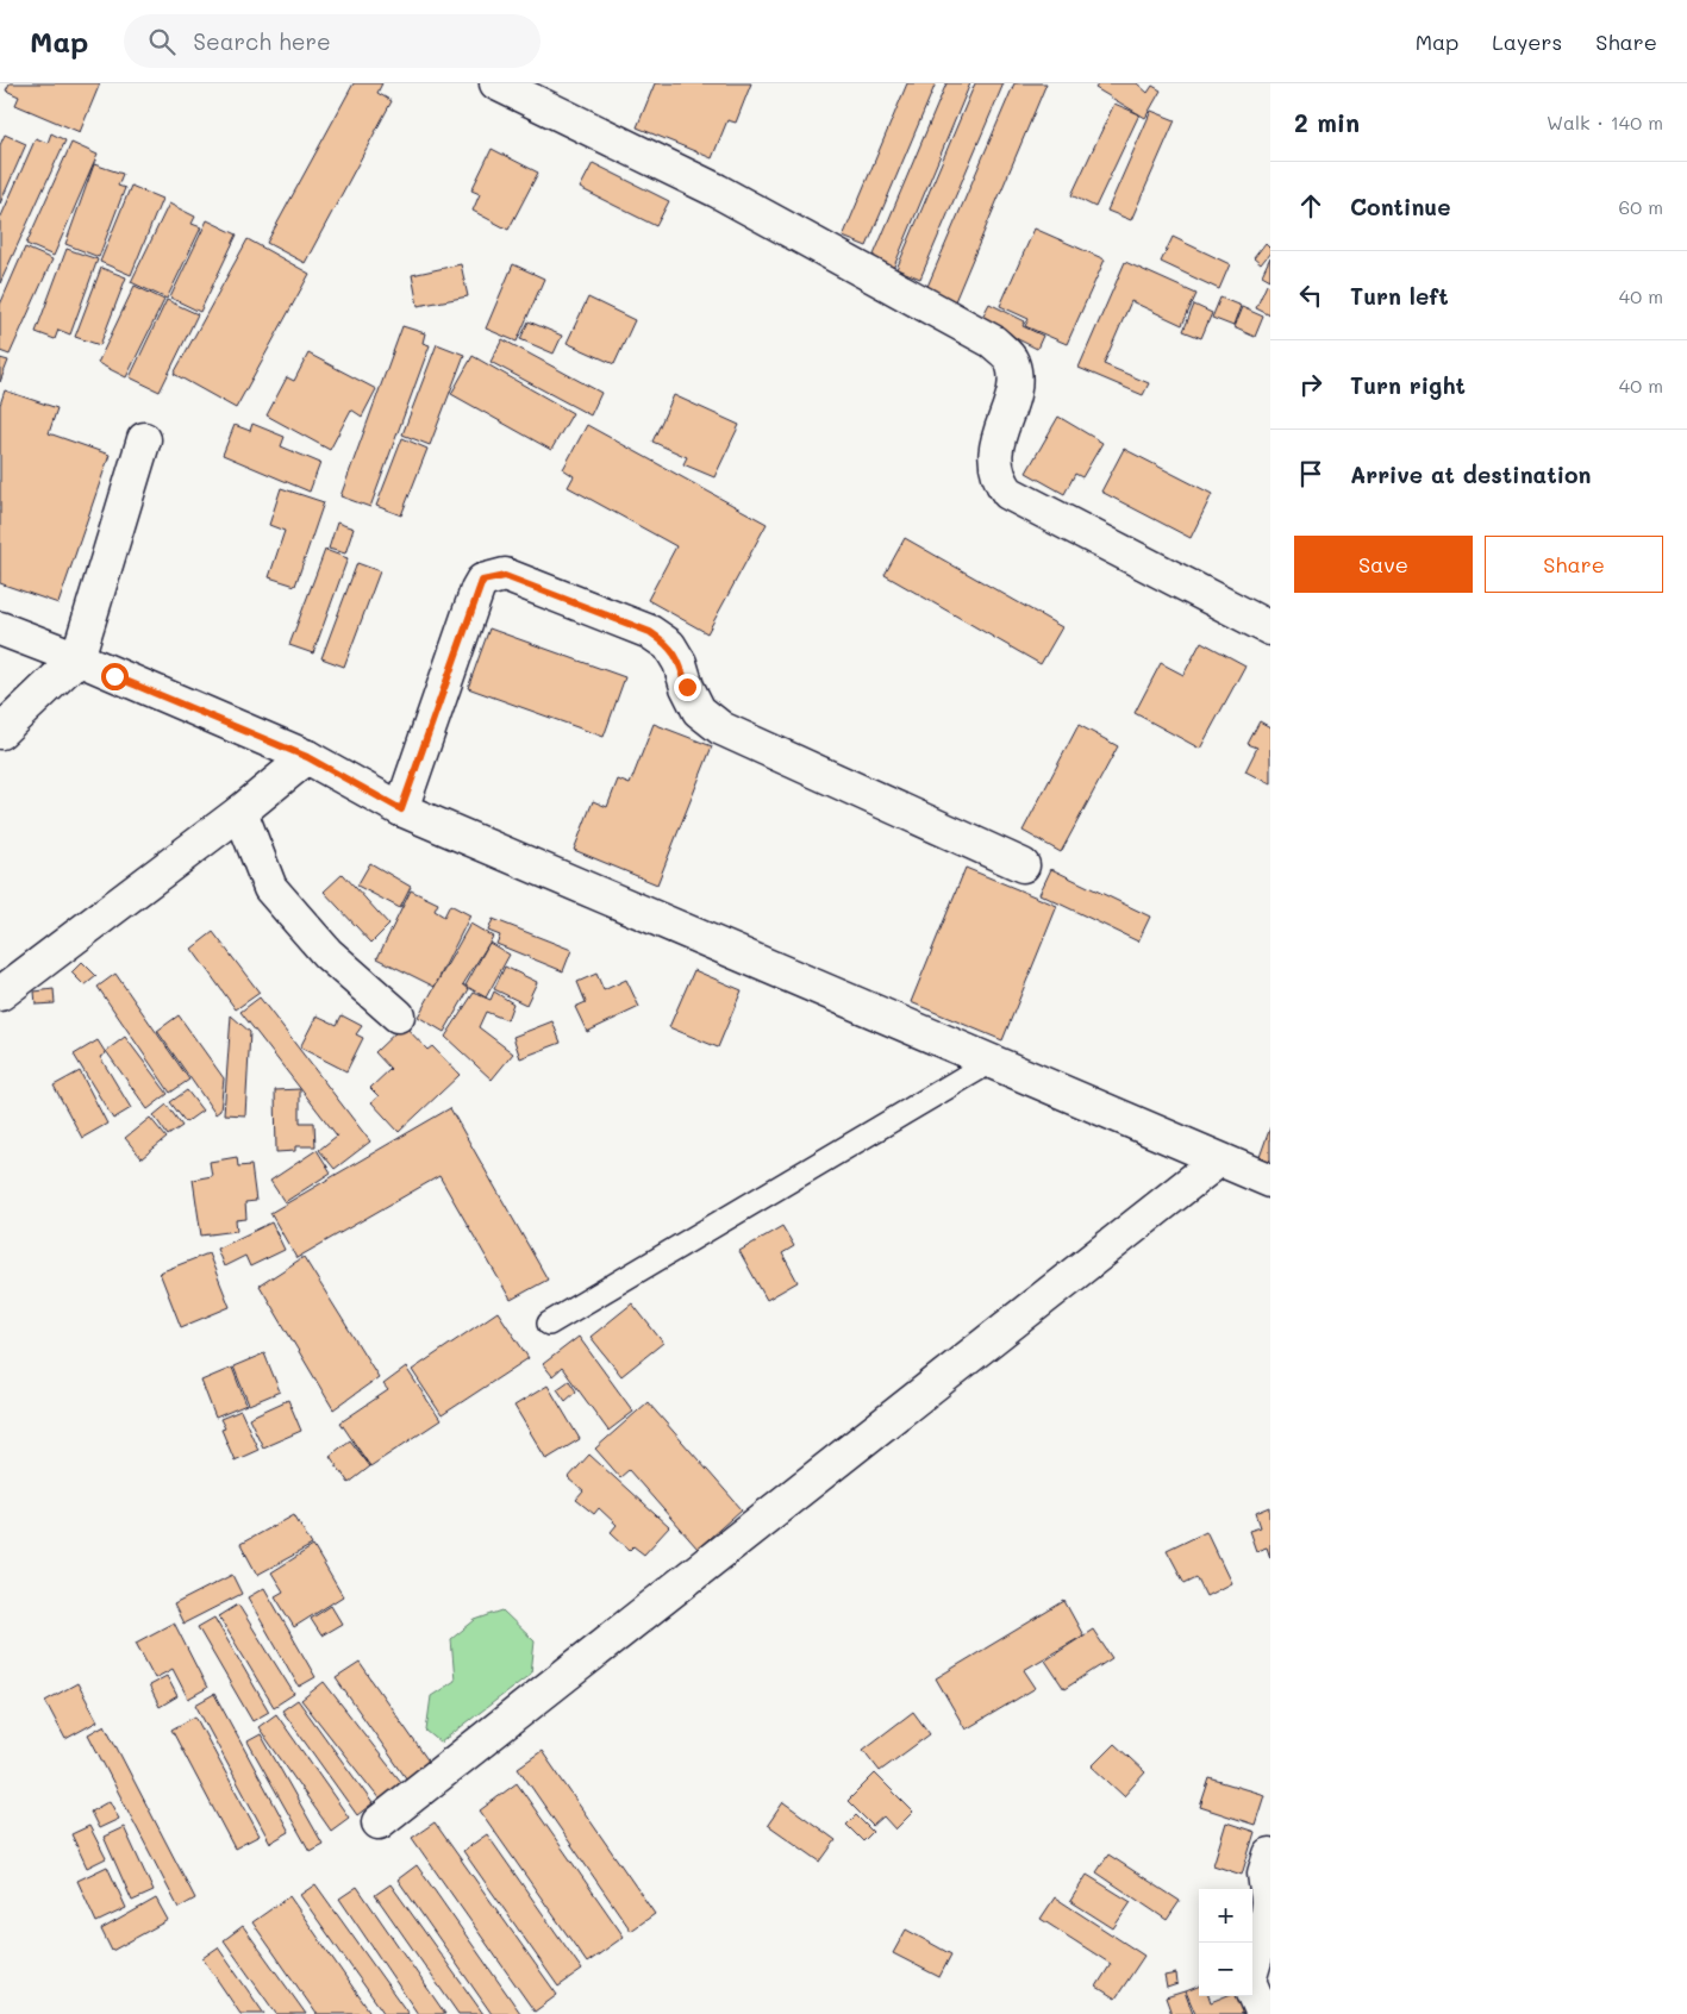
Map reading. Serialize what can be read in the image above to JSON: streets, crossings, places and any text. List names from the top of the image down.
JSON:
{
  "page": {
    "header": "Map",
    "search": "Search here",
    "nav": ["Map", "Layers", "Share"],
    "heading": ["2 min", "Walk · 140 m"],
    "list": [
      ["Continue", "60 m"],
      ["Turn left", "40 m"],
      ["Turn right", "40 m"],
      "Arrive at destination"
    ],
    "buttons": ["Save", "Share"],
    "map_buttons": ["+", "−"]
  }
}
